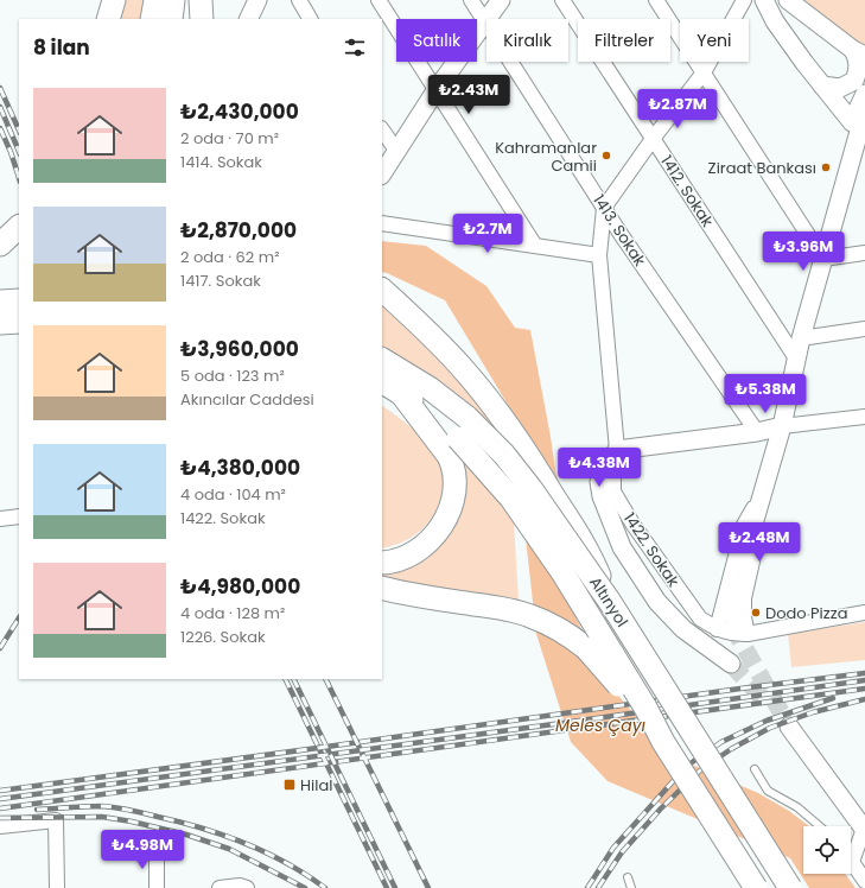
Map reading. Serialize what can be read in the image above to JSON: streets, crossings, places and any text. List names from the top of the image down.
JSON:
{
  "streets": {
    "highway": ["Altınyol"],
    "street": ["1412. Sokak", "1413. Sokak", "1422. Sokak"]
  },
  "crossings": [
    ["1413. Sokak", "1422. Sokak"]
  ],
  "water": ["Meles Çayı"],
  "places": {
    "other": ["Kahramanlar Camii", "Ziraat Bankası", "Dodo Pizza"],
    "transit": ["Hilal"]
  },
  "page": {
    "chip": [
      "Satılık",
      "Kiralık",
      "Filtreler",
      "Yeni"
    ],
    "heading": "8 ilan",
    "price": [
      "₺2.43M",
      "₺2.87M",
      "₺2.7M",
      "₺3.96M",
      "₺5.38M",
      "₺4.38M",
      "₺2.48M",
      "₺4.98M"
    ],
    "list": [
      {
        "name": "₺2,430,000",
        "note": "2 oda · 70 m² · 1414. Sokak"
      },
      {
        "name": "₺2,870,000",
        "note": "2 oda · 62 m² · 1417. Sokak"
      },
      {
        "name": "₺3,960,000",
        "note": "5 oda · 123 m² · Akıncılar Caddesi"
      },
      {
        "name": "₺4,380,000",
        "note": "4 oda · 104 m² · 1422. Sokak"
      },
      {
        "name": "₺4,980,000",
        "note": "4 oda · 128 m² · 1226. Sokak"
      }
    ]
  }
}
